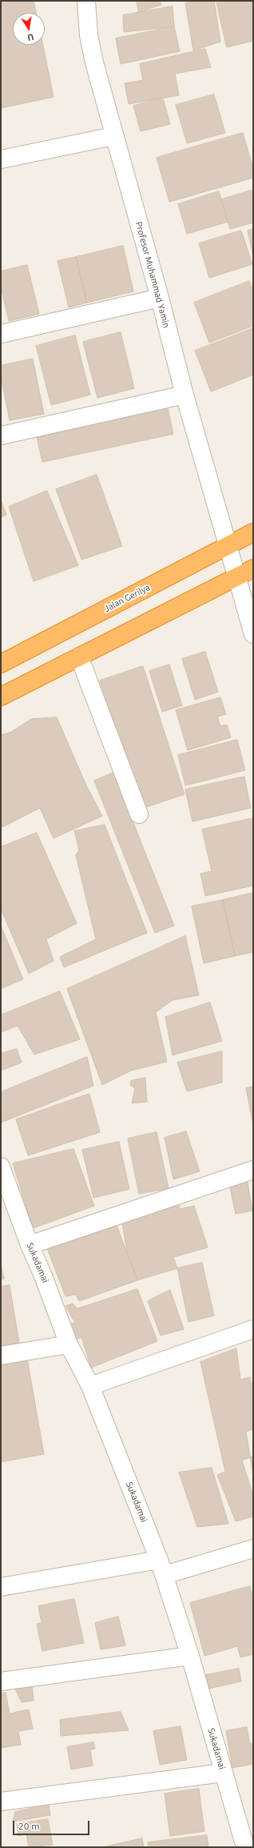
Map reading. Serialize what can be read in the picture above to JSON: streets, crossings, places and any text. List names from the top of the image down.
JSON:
{
  "streets": {
    "highway": ["Jalan Gerilya"],
    "street": ["Profesor Muhammad Yamin", "Sukadamai"]
  },
  "crossings": [
    ["Profesor Muhammad Yamin", "Jalan Gerilya"]
  ],
  "scale_bar": "20 m",
  "north": "bottom"
}
